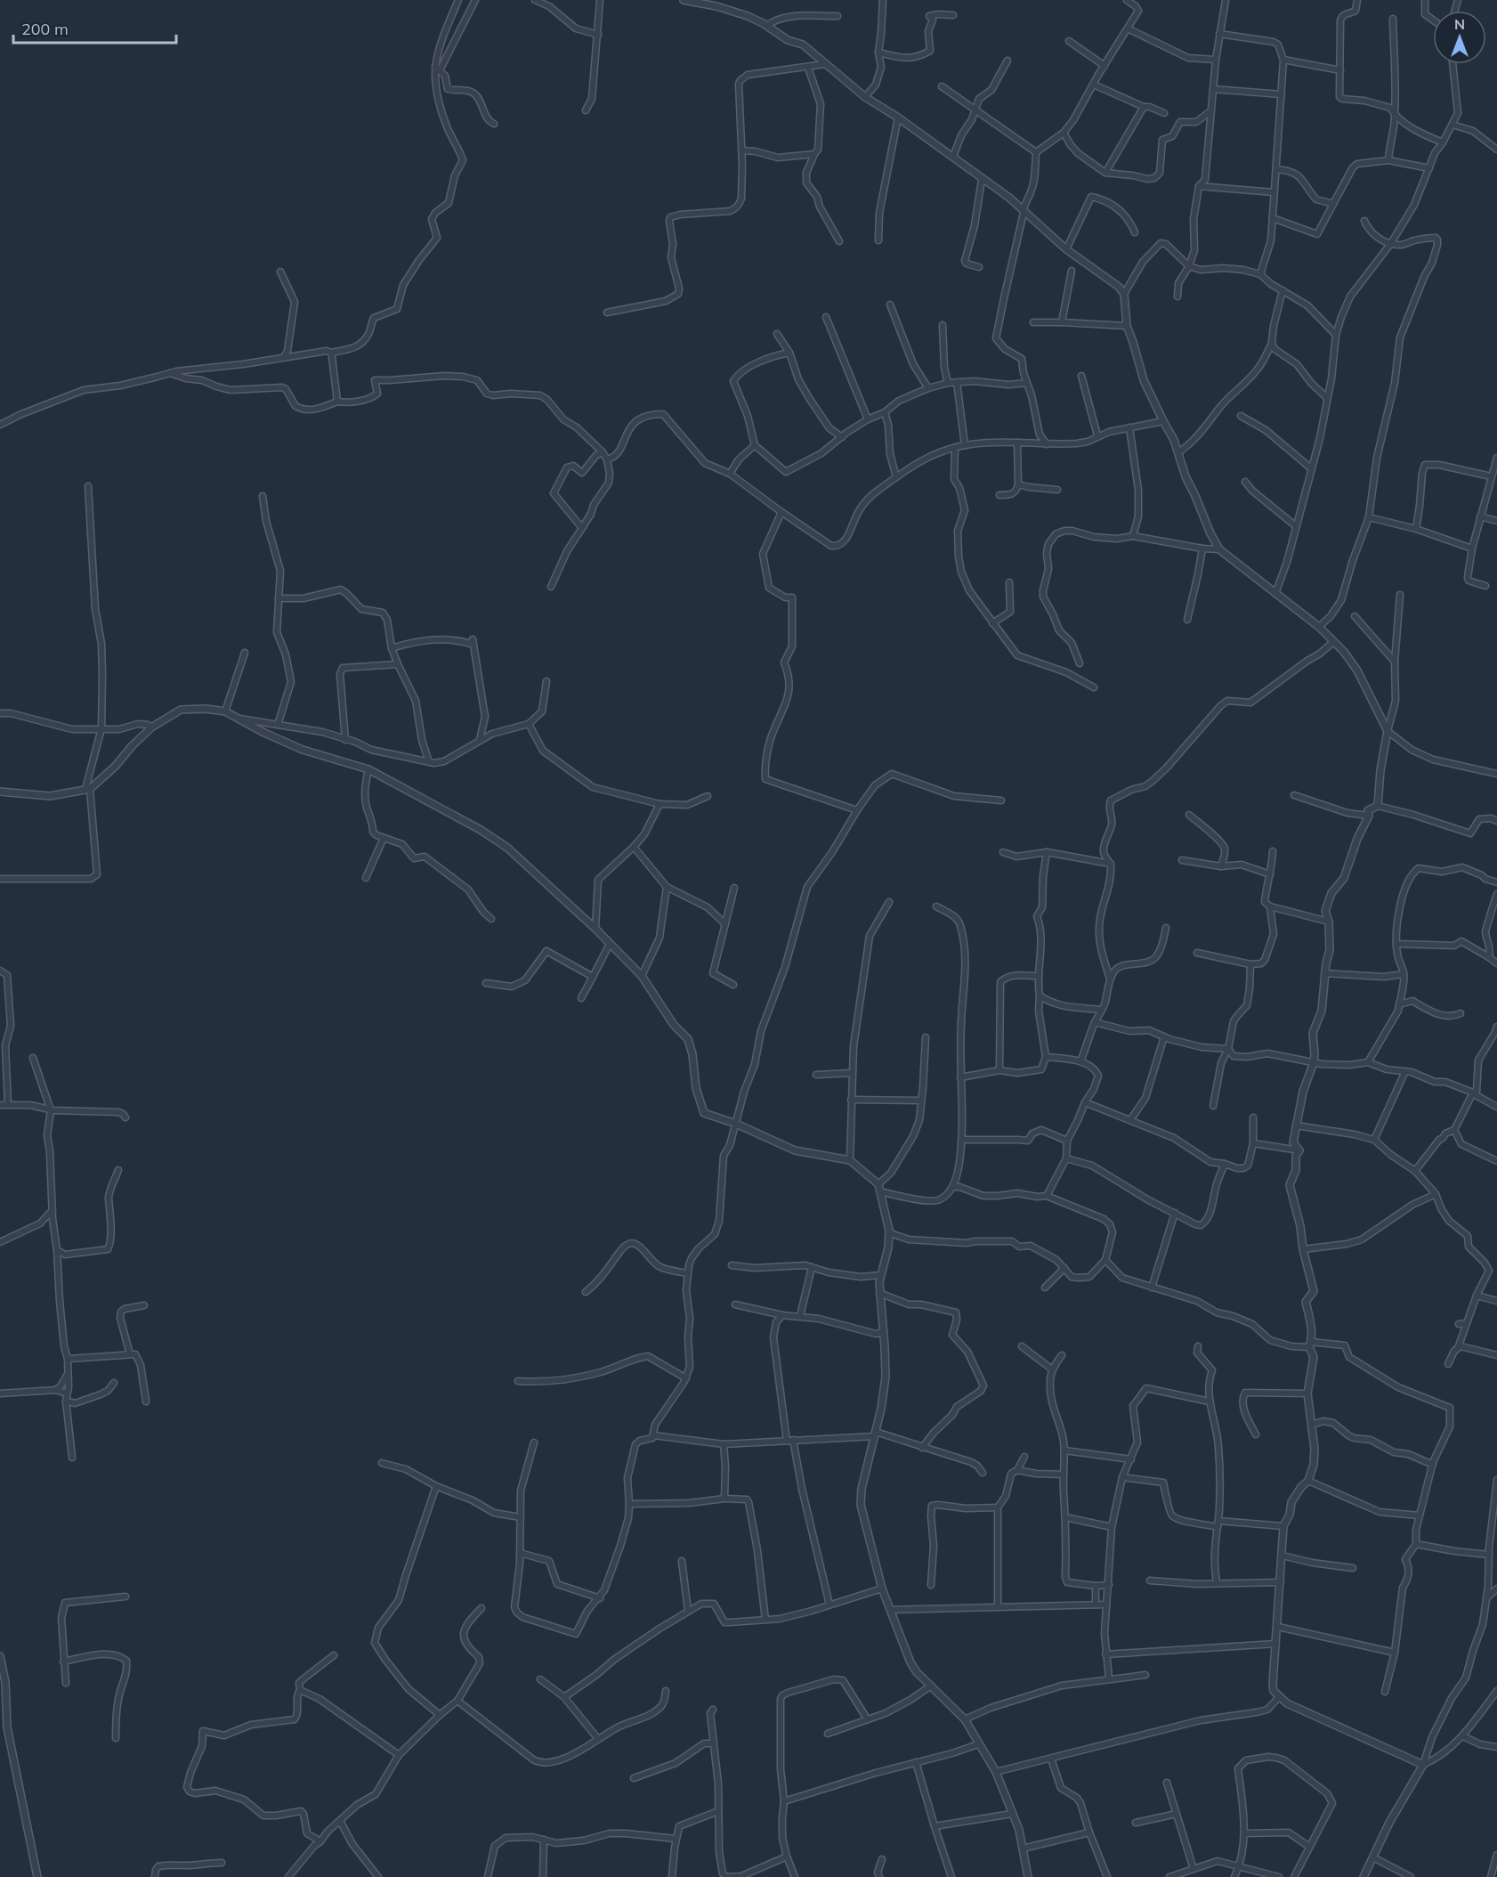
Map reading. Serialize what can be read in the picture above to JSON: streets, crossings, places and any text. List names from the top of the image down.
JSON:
{
  "scale_bar": "200 m",
  "north": "top"
}
